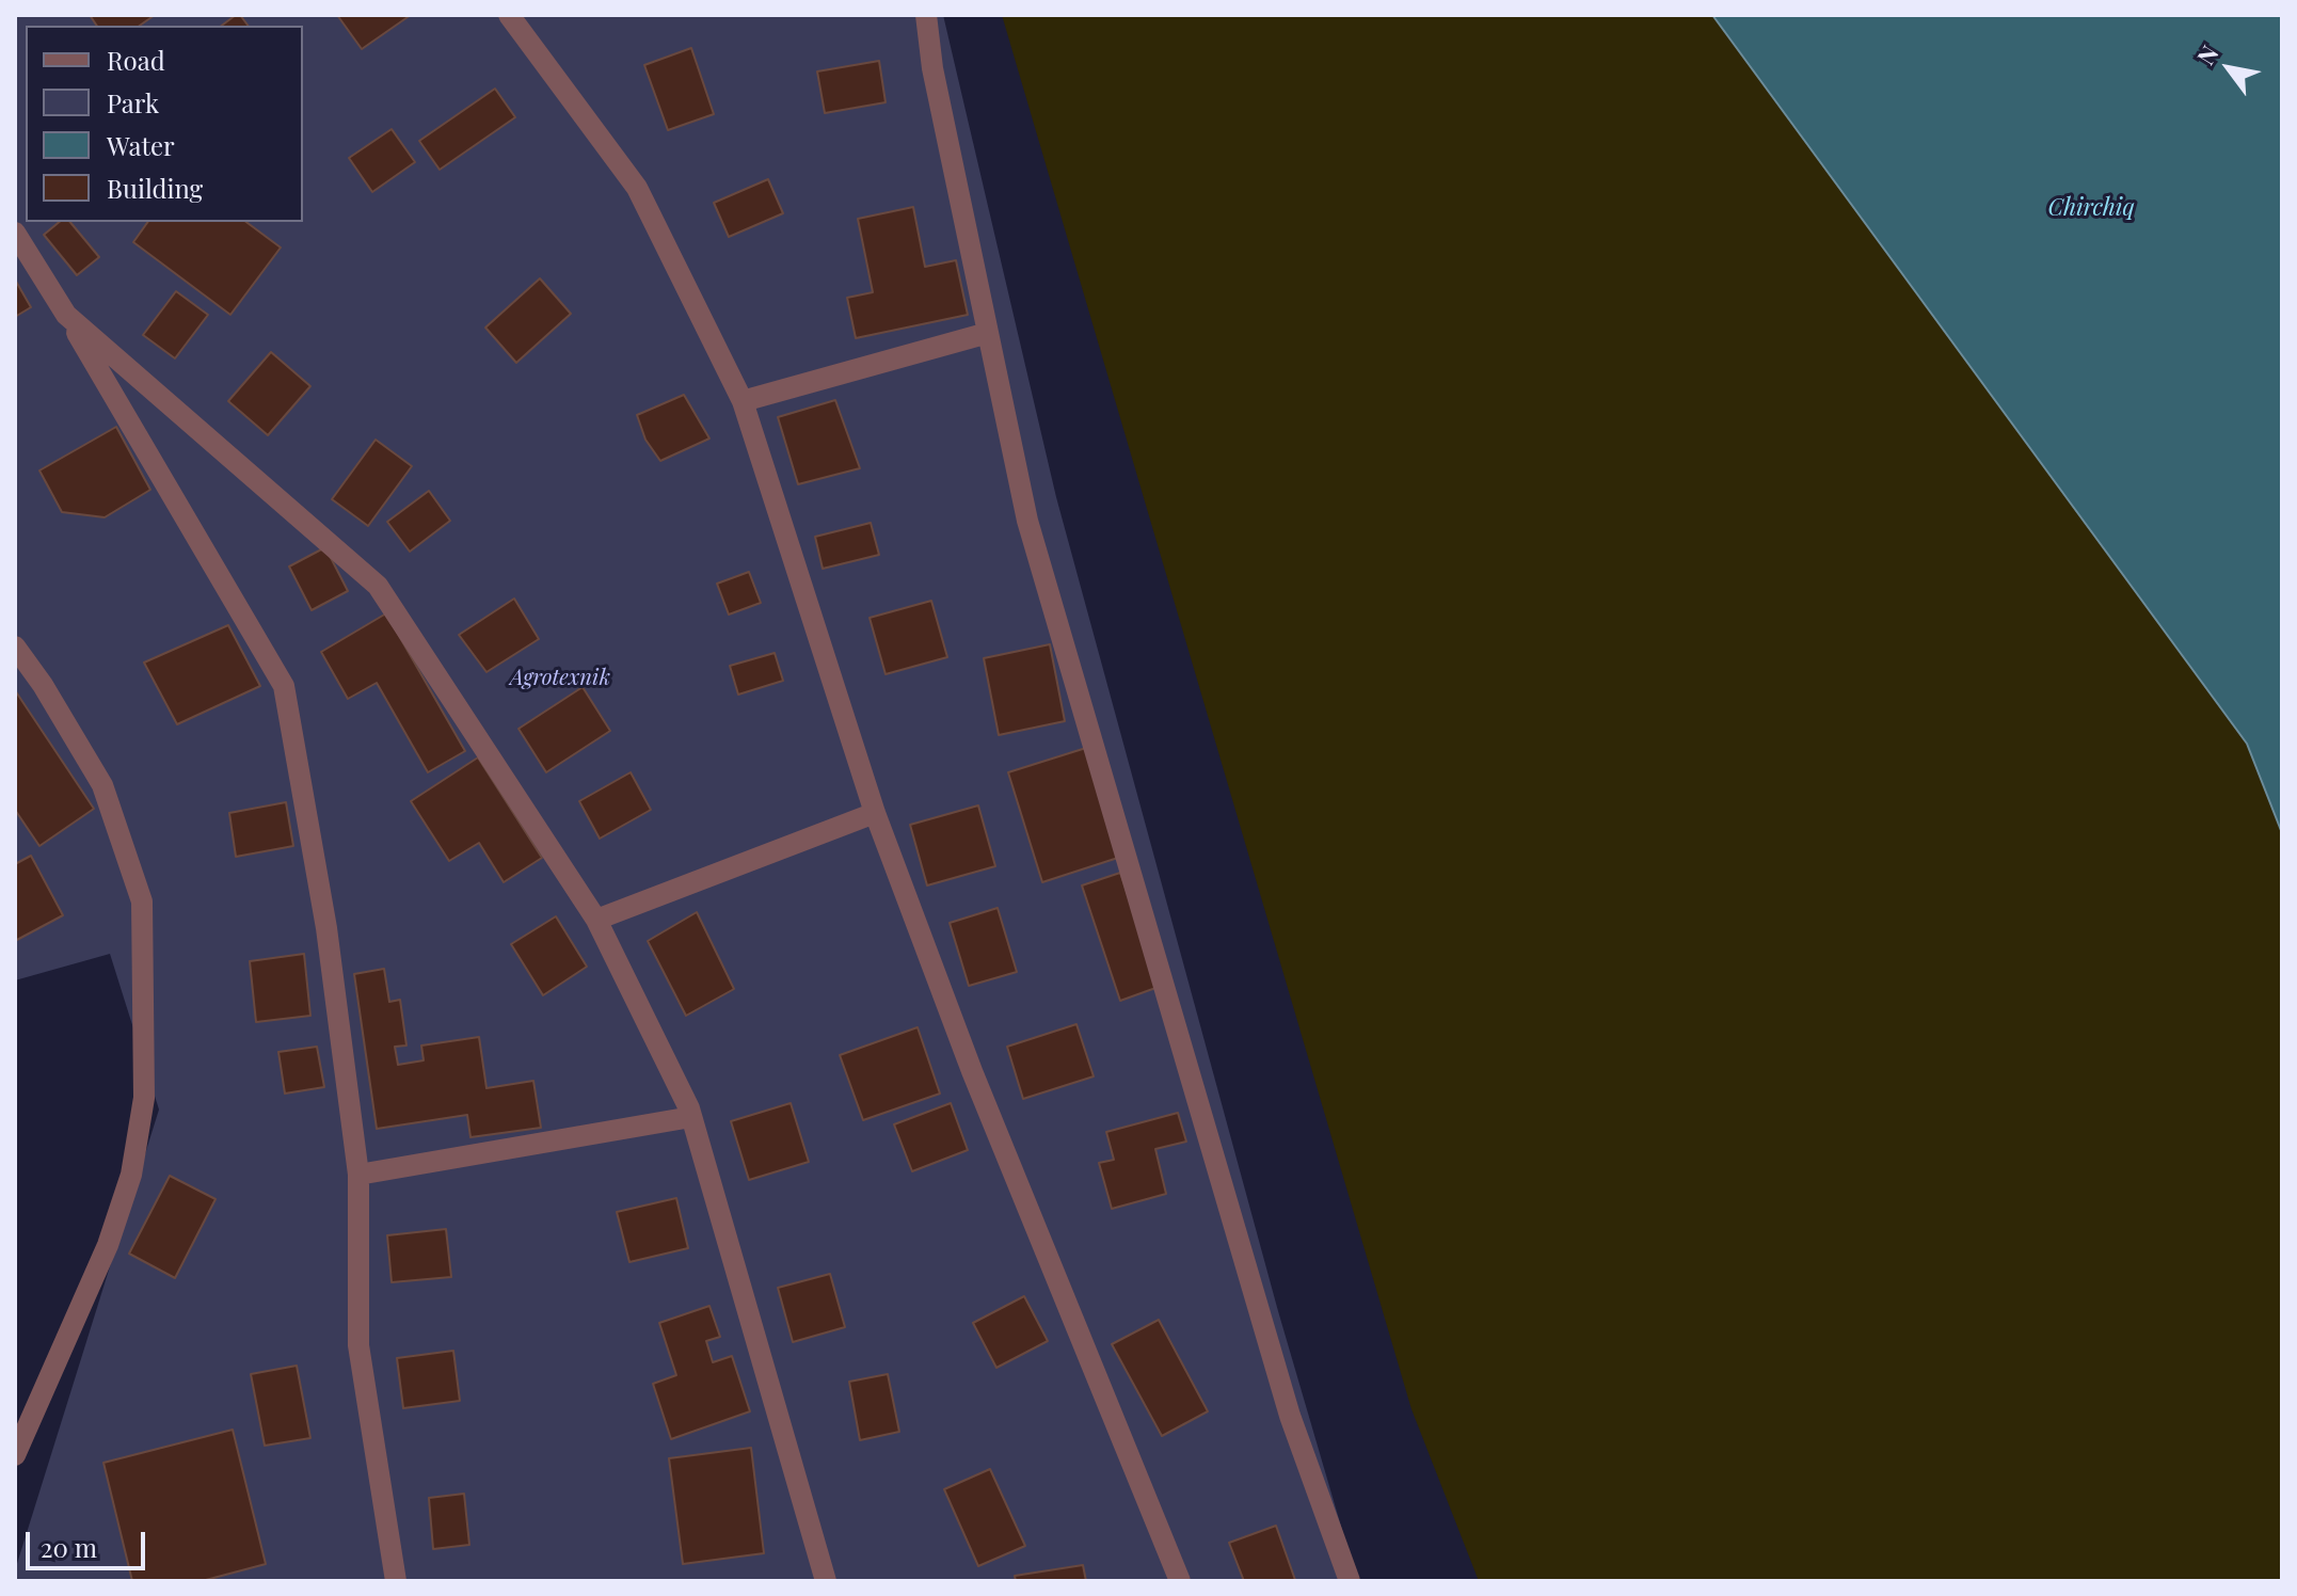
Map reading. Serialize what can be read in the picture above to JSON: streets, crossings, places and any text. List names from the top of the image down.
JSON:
{
  "water": ["Chirchiq"],
  "parks": ["Agrotexnik"],
  "legend": [
    "Road",
    "Park",
    "Water",
    "Building"
  ],
  "scale_bar": "20 m",
  "north": "top left"
}
